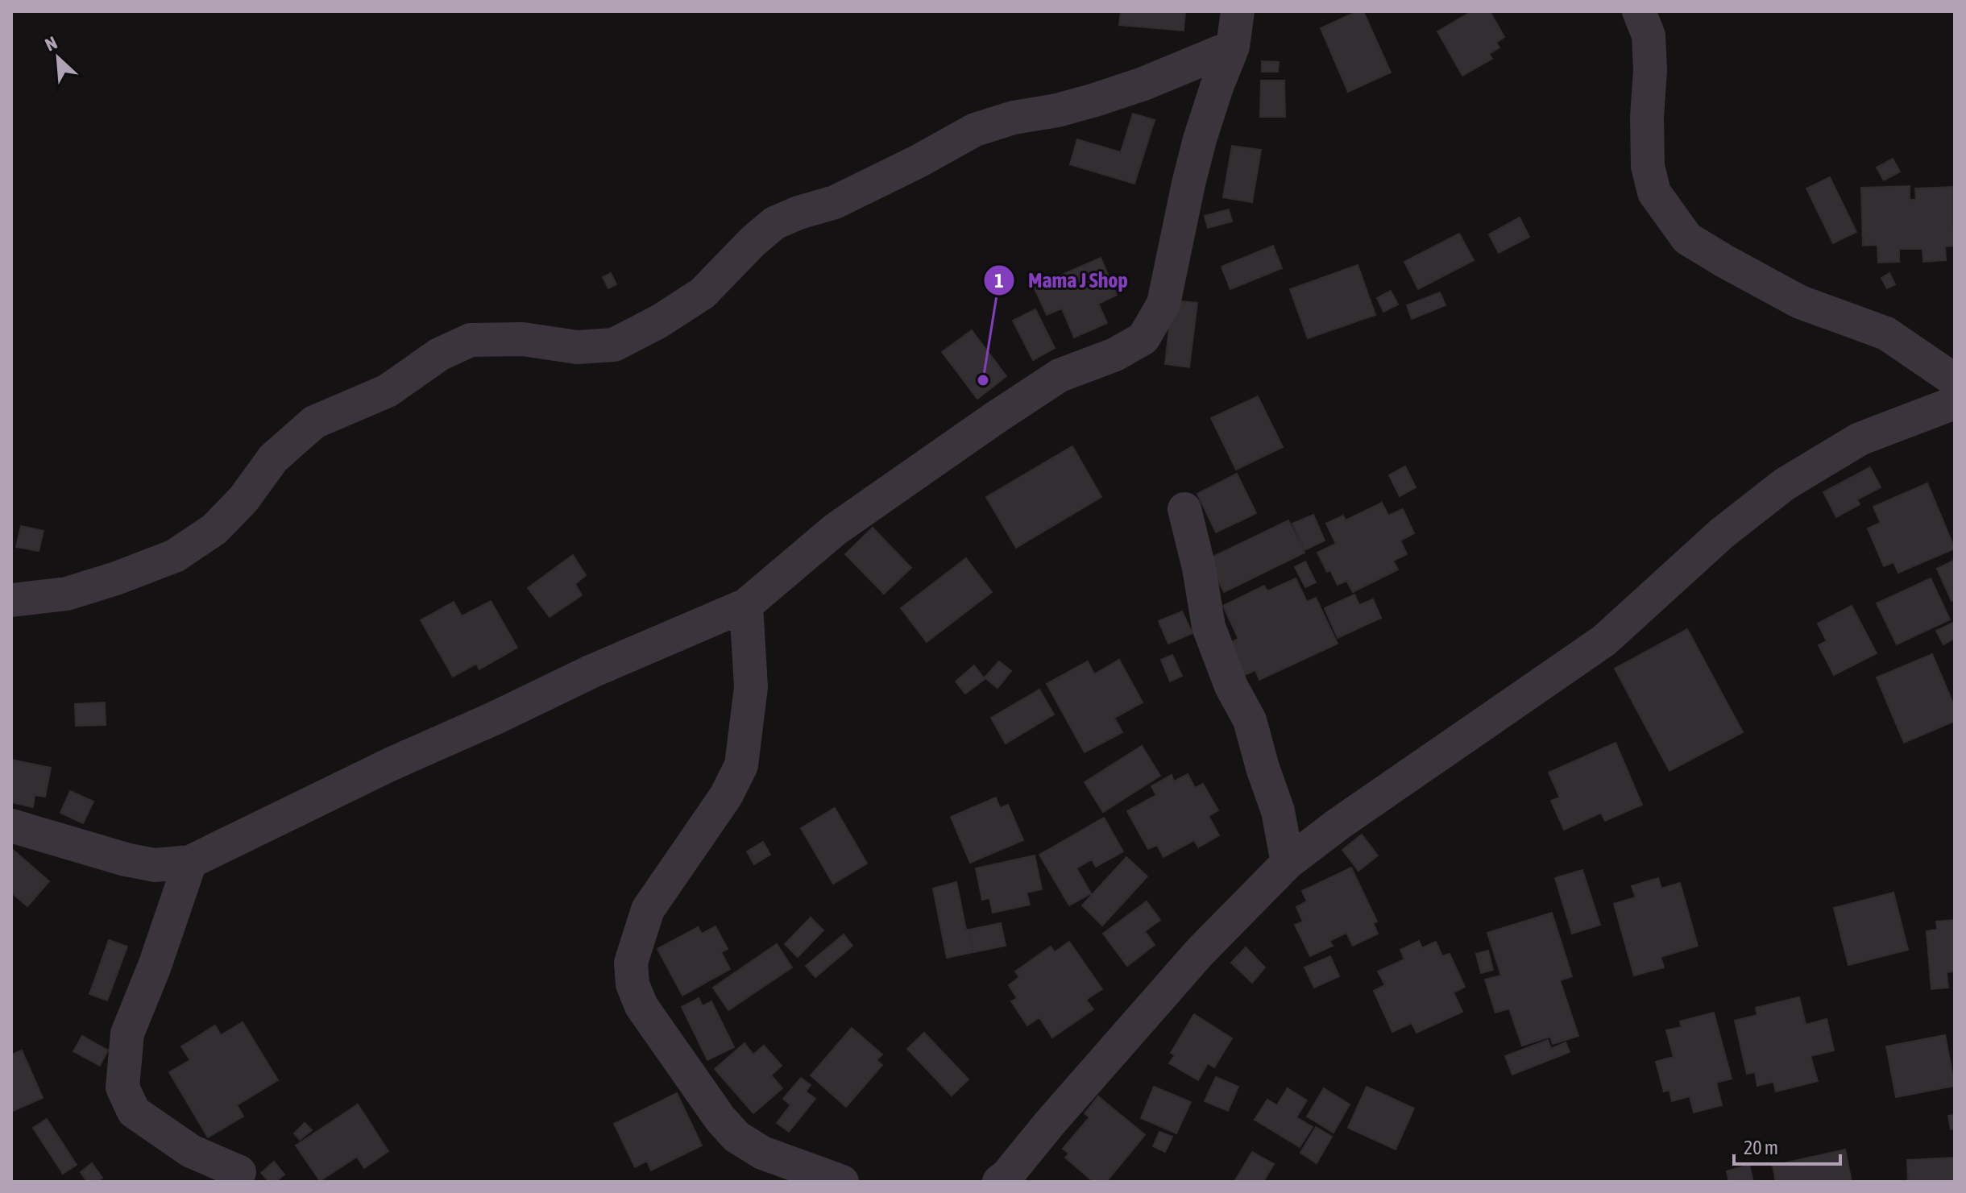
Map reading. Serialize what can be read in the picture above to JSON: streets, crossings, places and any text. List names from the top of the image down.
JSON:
{
  "places": ["Mama J Shop"],
  "scale_bar": "20 m",
  "north": "top left"
}
